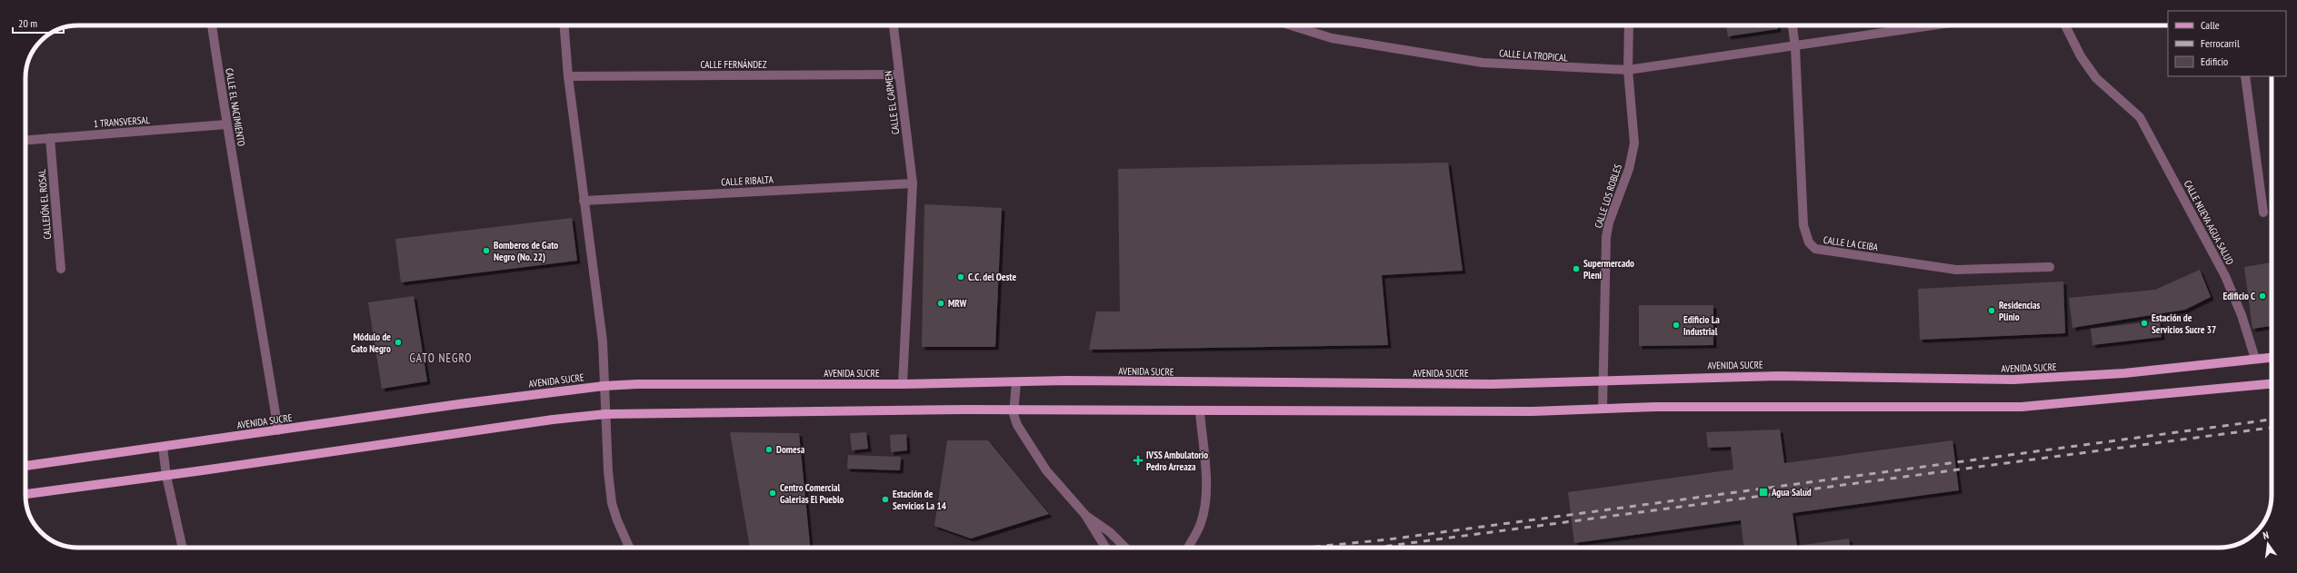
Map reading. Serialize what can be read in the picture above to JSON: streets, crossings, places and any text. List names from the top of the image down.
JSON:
{
  "streets": {
    "main road": ["AVENIDA SUCRE"],
    "street": [
      "CALLE LA TROPICAL",
      "CALLE FERNÁNDEZ",
      "CALLE EL CARMEN",
      "CALLE EL NACIMIENTO",
      "1 TRANSVERSAL",
      "CALLE RIBALTA",
      "CALLE LOS ROBLES",
      "CALLEJÓN EL ROSAL",
      "CALLE NUEVA AGUA SALUD",
      "CALLE LA CEIBA"
    ]
  },
  "crossings": [
    ["CALLE LA TROPICAL", "CALLE LOS ROBLES"],
    ["CALLE LA TROPICAL", "CALLE LA CEIBA"],
    ["CALLE FERNÁNDEZ", "CALLE EL CARMEN"],
    ["CALLE EL CARMEN", "CALLE RIBALTA"],
    ["CALLE EL CARMEN", "AVENIDA SUCRE"],
    ["CALLE EL NACIMIENTO", "1 TRANSVERSAL"],
    ["CALLE EL NACIMIENTO", "AVENIDA SUCRE"],
    ["1 TRANSVERSAL", "CALLEJÓN EL ROSAL"],
    ["CALLE LOS ROBLES", "AVENIDA SUCRE"],
    ["CALLE NUEVA AGUA SALUD", "AVENIDA SUCRE"]
  ],
  "districts": ["GATO NEGRO"],
  "places": {
    "other": [
      "Bomberos de Gato Negro (No. 22)",
      "Supermercado Pleni",
      "C.C. del Oeste",
      "Edificio C",
      "MRW",
      "Residencias Plinio",
      "Estación de Servicios Sucre 37",
      "Edificio La Industrial",
      "Módulo de Gato Negro",
      "Domesa",
      "Centro Comercial Galerias El Pueblo",
      "Estación de Servicios La 14"
    ],
    "health": ["IVSS Ambulatorio Pedro Arreaza"],
    "transit": ["Agua Salud"]
  },
  "legend": ["Calle", "Ferrocarril", "Edificio"],
  "scale_bar": "20 m",
  "north": "top"
}
